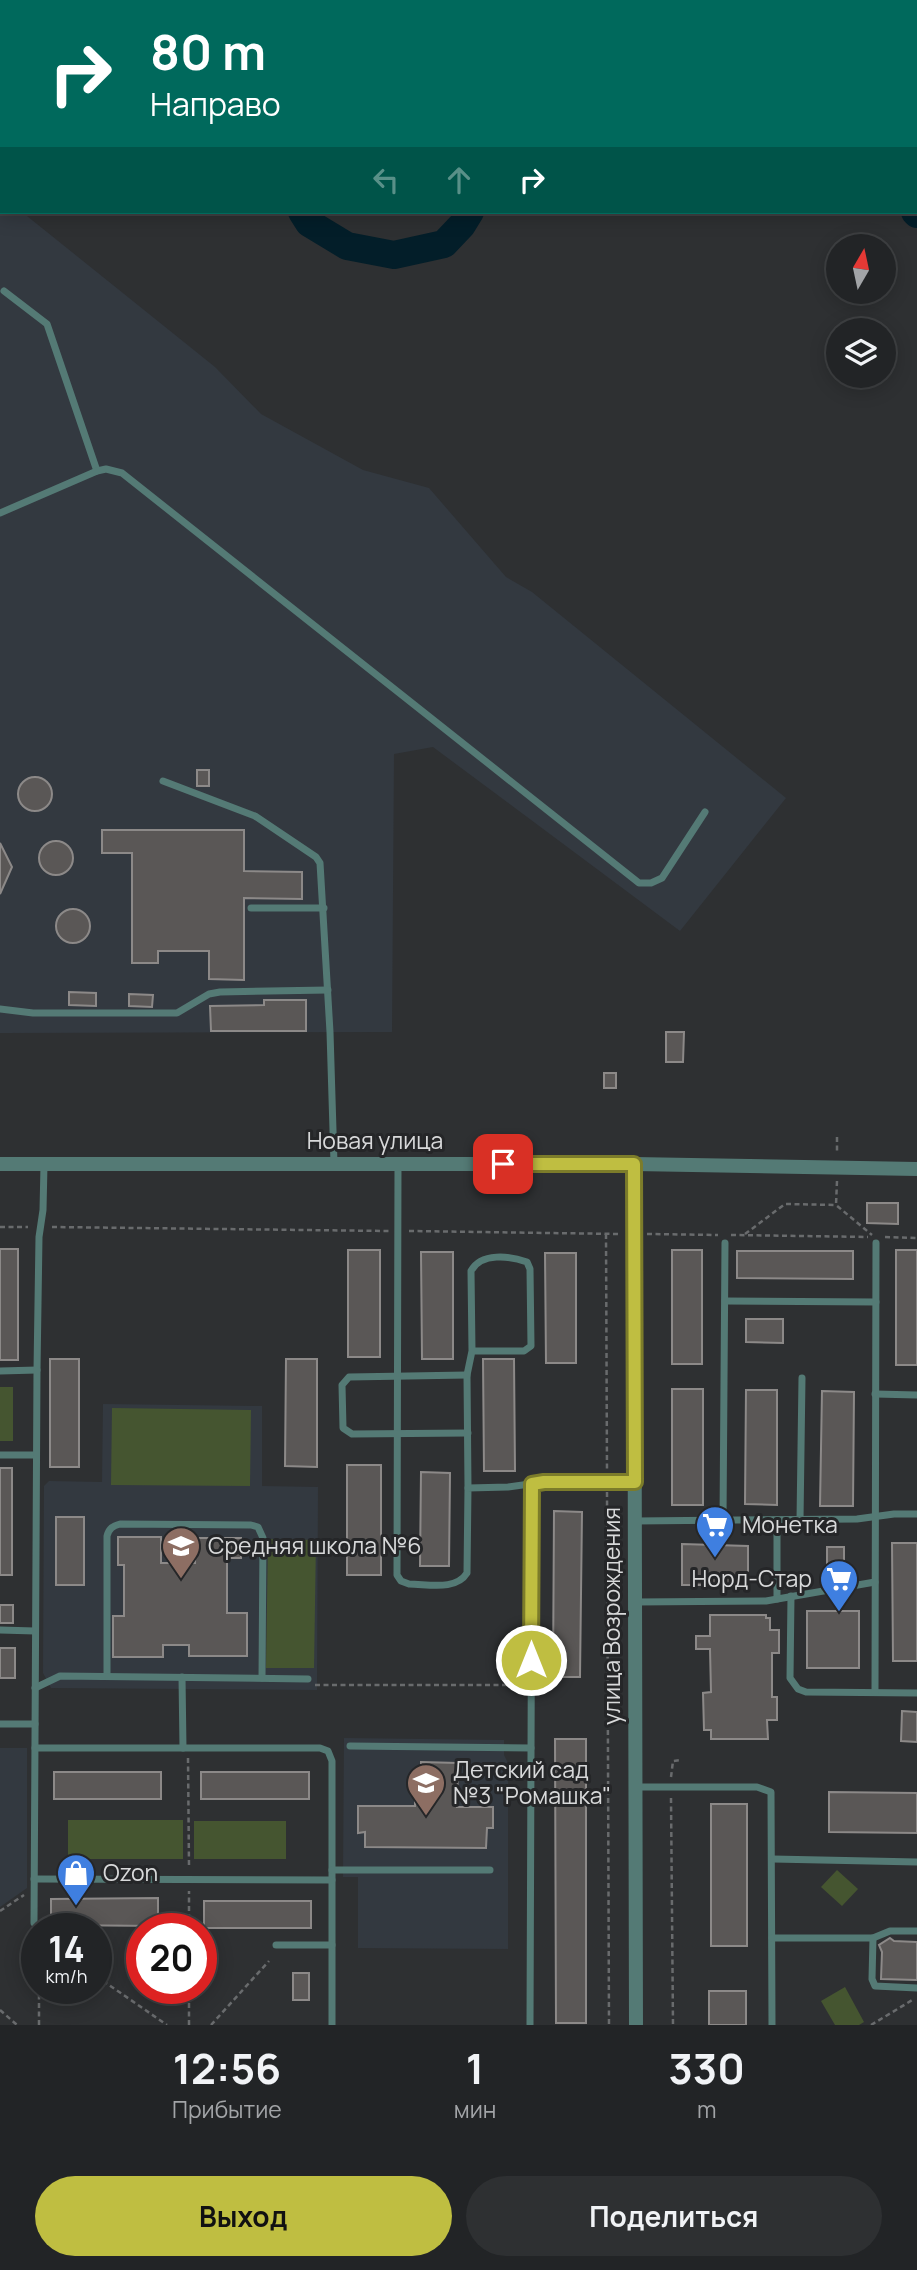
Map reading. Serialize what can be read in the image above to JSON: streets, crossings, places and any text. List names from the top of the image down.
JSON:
{
  "streets": {
    "street": ["Новая улица", "улица Возрождения"]
  },
  "crossings": [
    ["Новая улица", "улица Возрождения"]
  ],
  "places": {
    "supermarket": ["Монетка", "Норд-Стар"],
    "school or university": ["Средняя школа №6", "Детский сад №3 \"Ромашка\""],
    "shop": ["Ozon"]
  },
  "north": "top",
  "page": {
    "turn": ["80 m", "Направо"],
    "speed": "14 km/h",
    "limit": "20",
    "eta": [
      "12:56",
      "Прибытие",
      "1",
      "мин",
      "330",
      "m"
    ],
    "buttons": ["Выход", "Поделиться"]
  }
}
